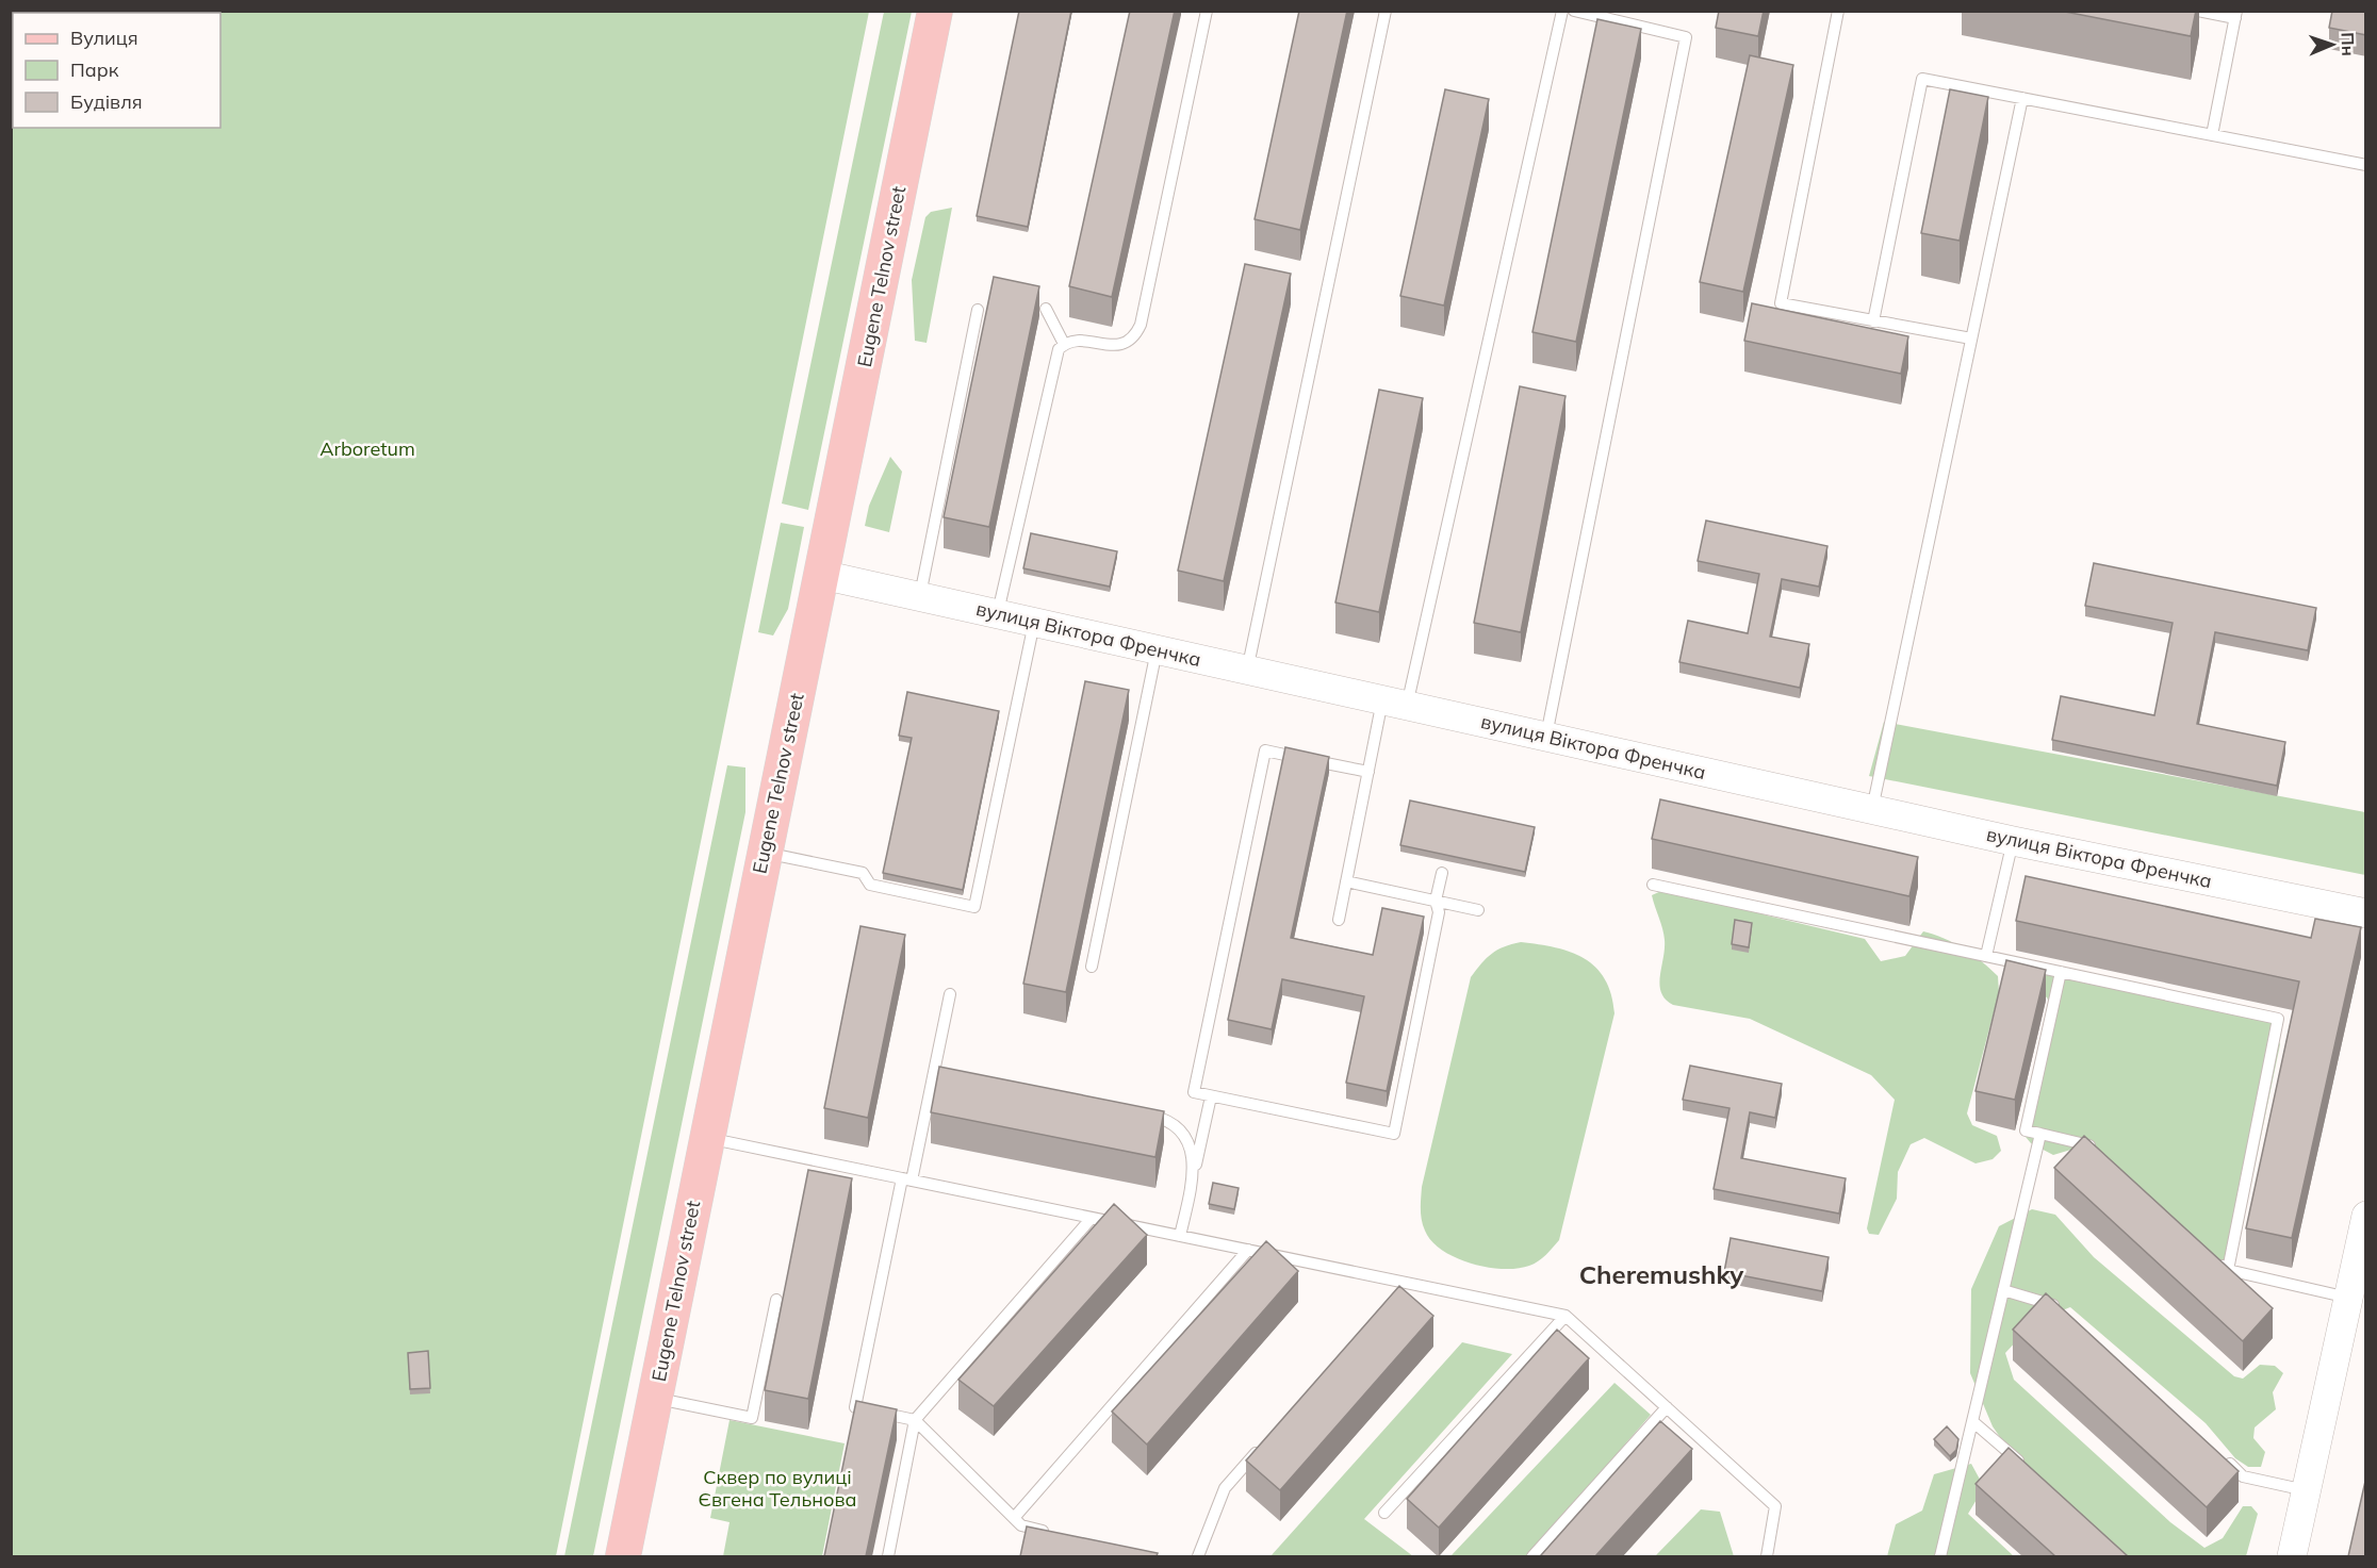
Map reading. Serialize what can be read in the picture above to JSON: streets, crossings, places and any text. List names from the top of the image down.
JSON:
{
  "streets": {
    "main road": ["Eugene Telnov street"],
    "street": ["вулиця Віктора Френчка"]
  },
  "crossings": [
    ["Eugene Telnov street", "вулиця Віктора Френчка"]
  ],
  "districts": ["Cheremushky"],
  "parks": ["Arboretum", "Сквер по вулиці Євгена Тельнова"],
  "legend": ["Вулиця", "Парк", "Будівля"],
  "north": "right"
}
